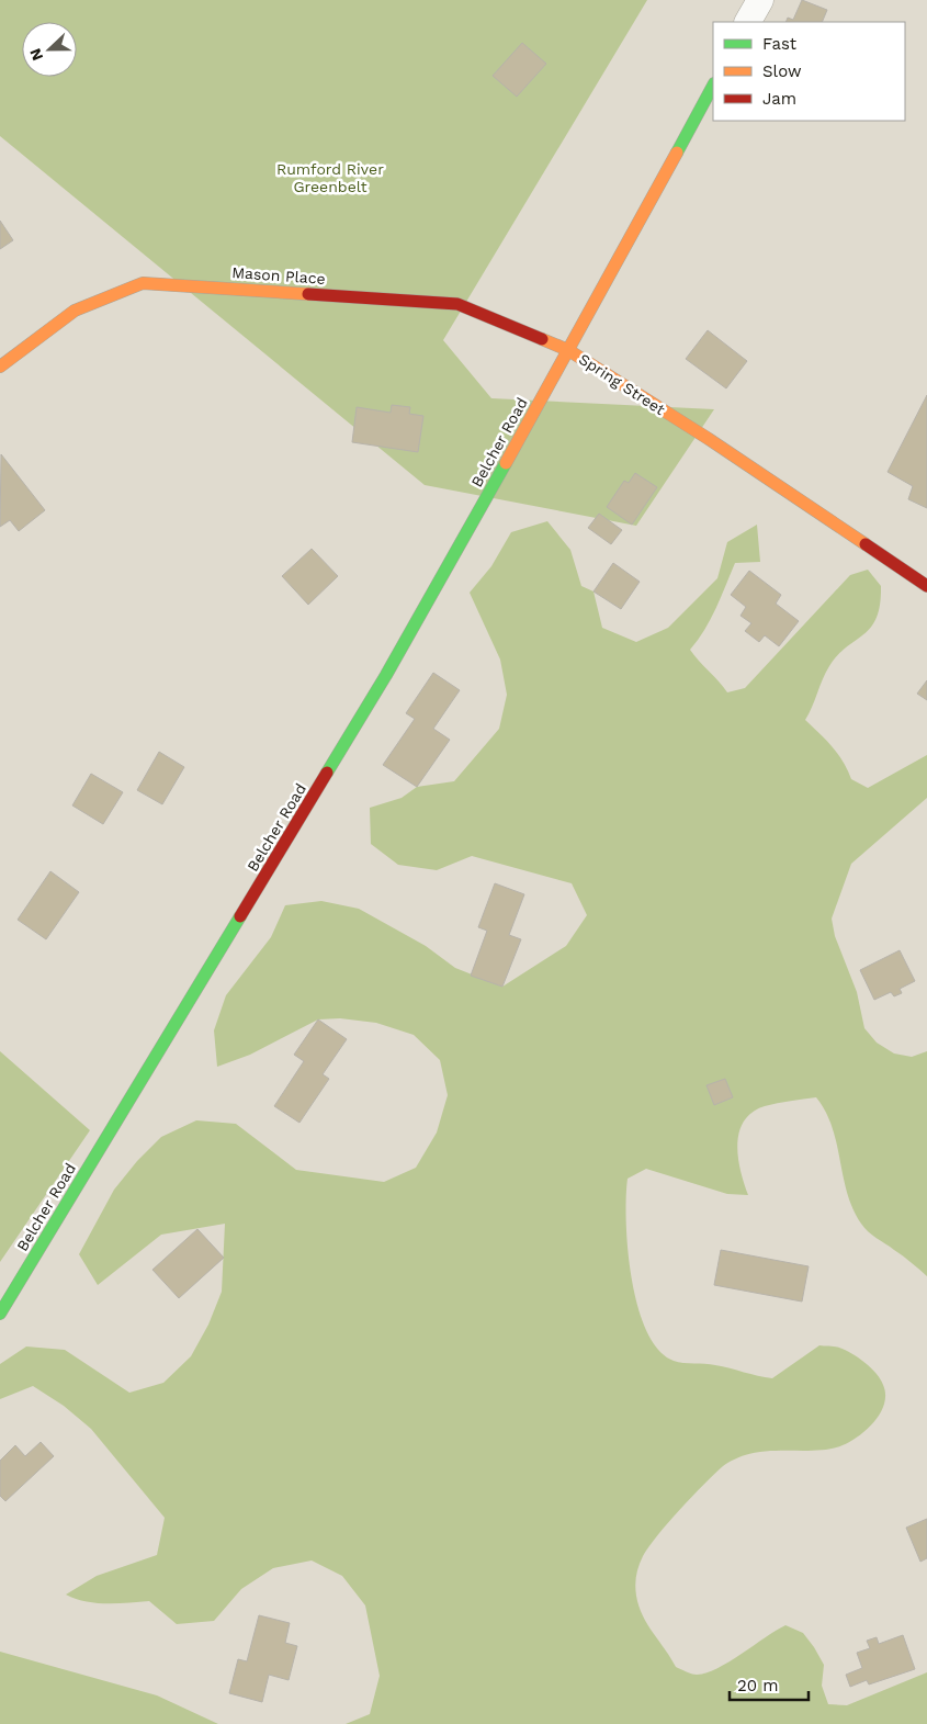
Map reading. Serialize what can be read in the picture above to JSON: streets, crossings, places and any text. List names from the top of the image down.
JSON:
{
  "streets": {
    "street": ["Mason Place", "Spring Street", "Belcher Road"]
  },
  "crossings": [
    ["Mason Place", "Spring Street"],
    ["Mason Place", "Belcher Road"],
    ["Spring Street", "Belcher Road"]
  ],
  "parks": ["Rumford River Greenbelt"],
  "legend": ["Fast", "Slow", "Jam"],
  "scale_bar": "20 m",
  "north": "left"
}
